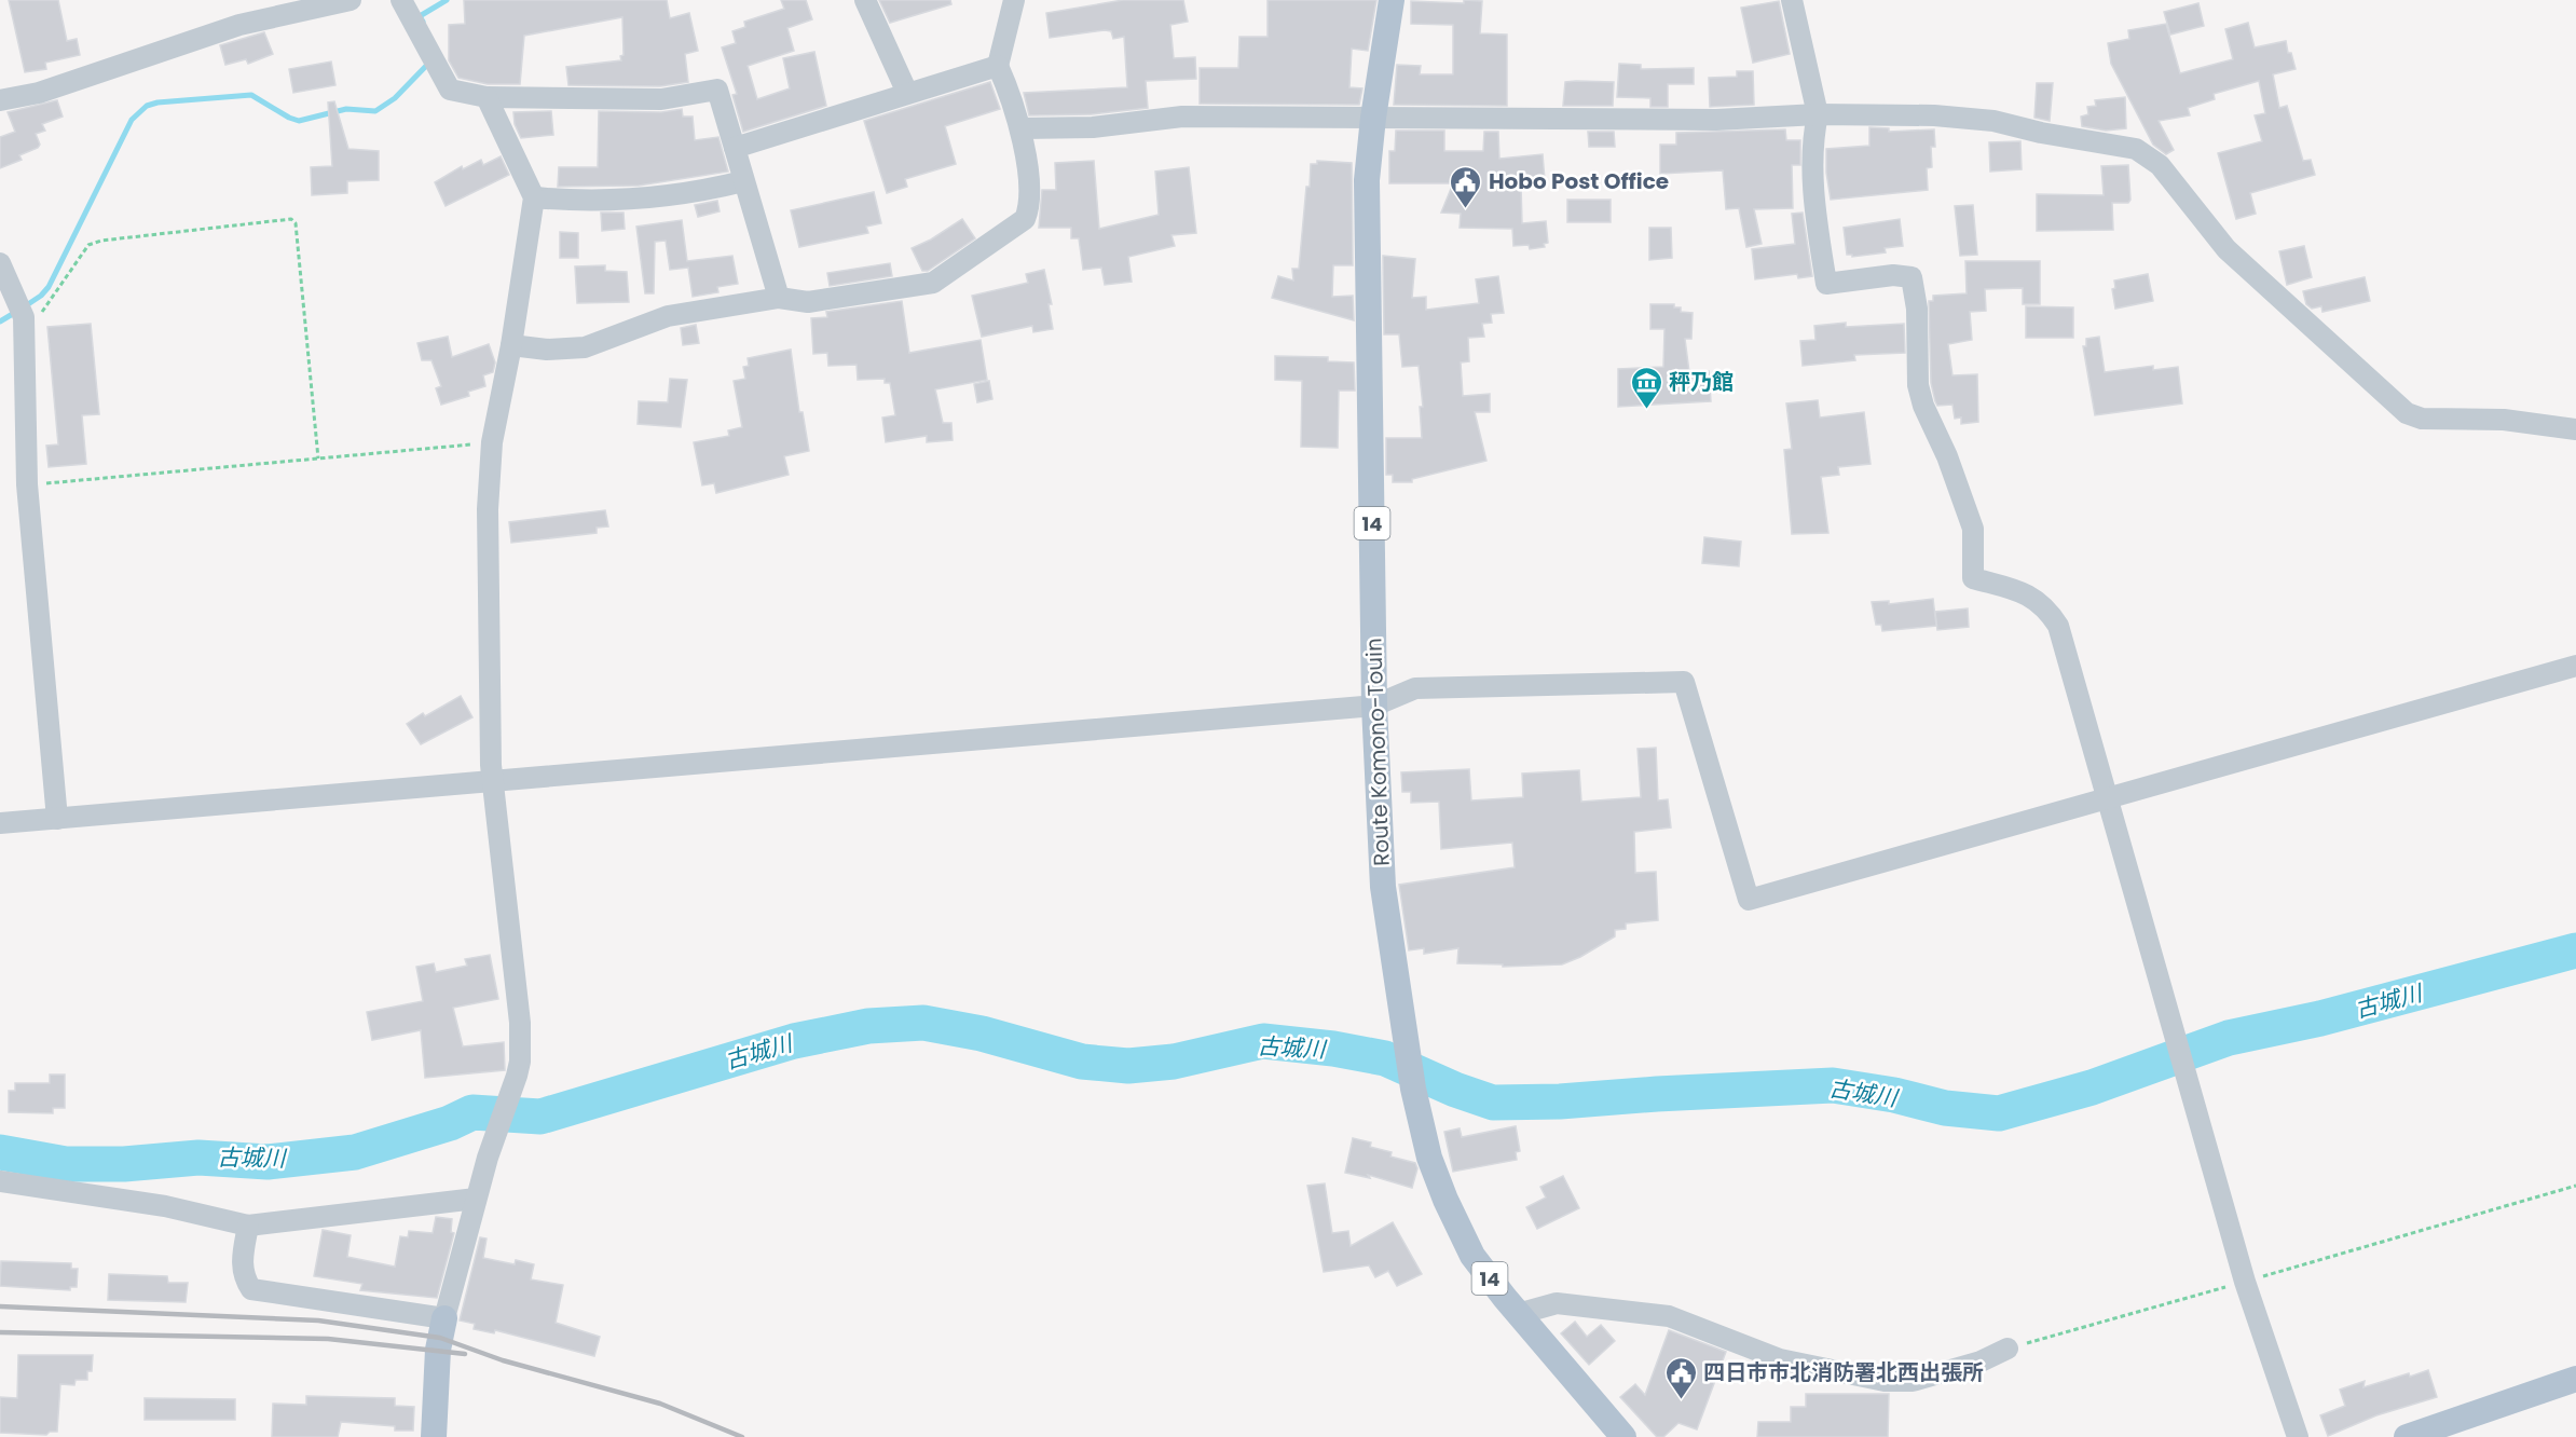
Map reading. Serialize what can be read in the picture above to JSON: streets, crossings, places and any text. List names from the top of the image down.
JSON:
{
  "streets": {
    "main road": ["14", "Route Komono-Touin"]
  },
  "water": ["古城川"],
  "places": {
    "public building": ["Hobo Post Office", "四日市市北消防署北西出張所"],
    "museum": ["秤乃館"]
  }
}
